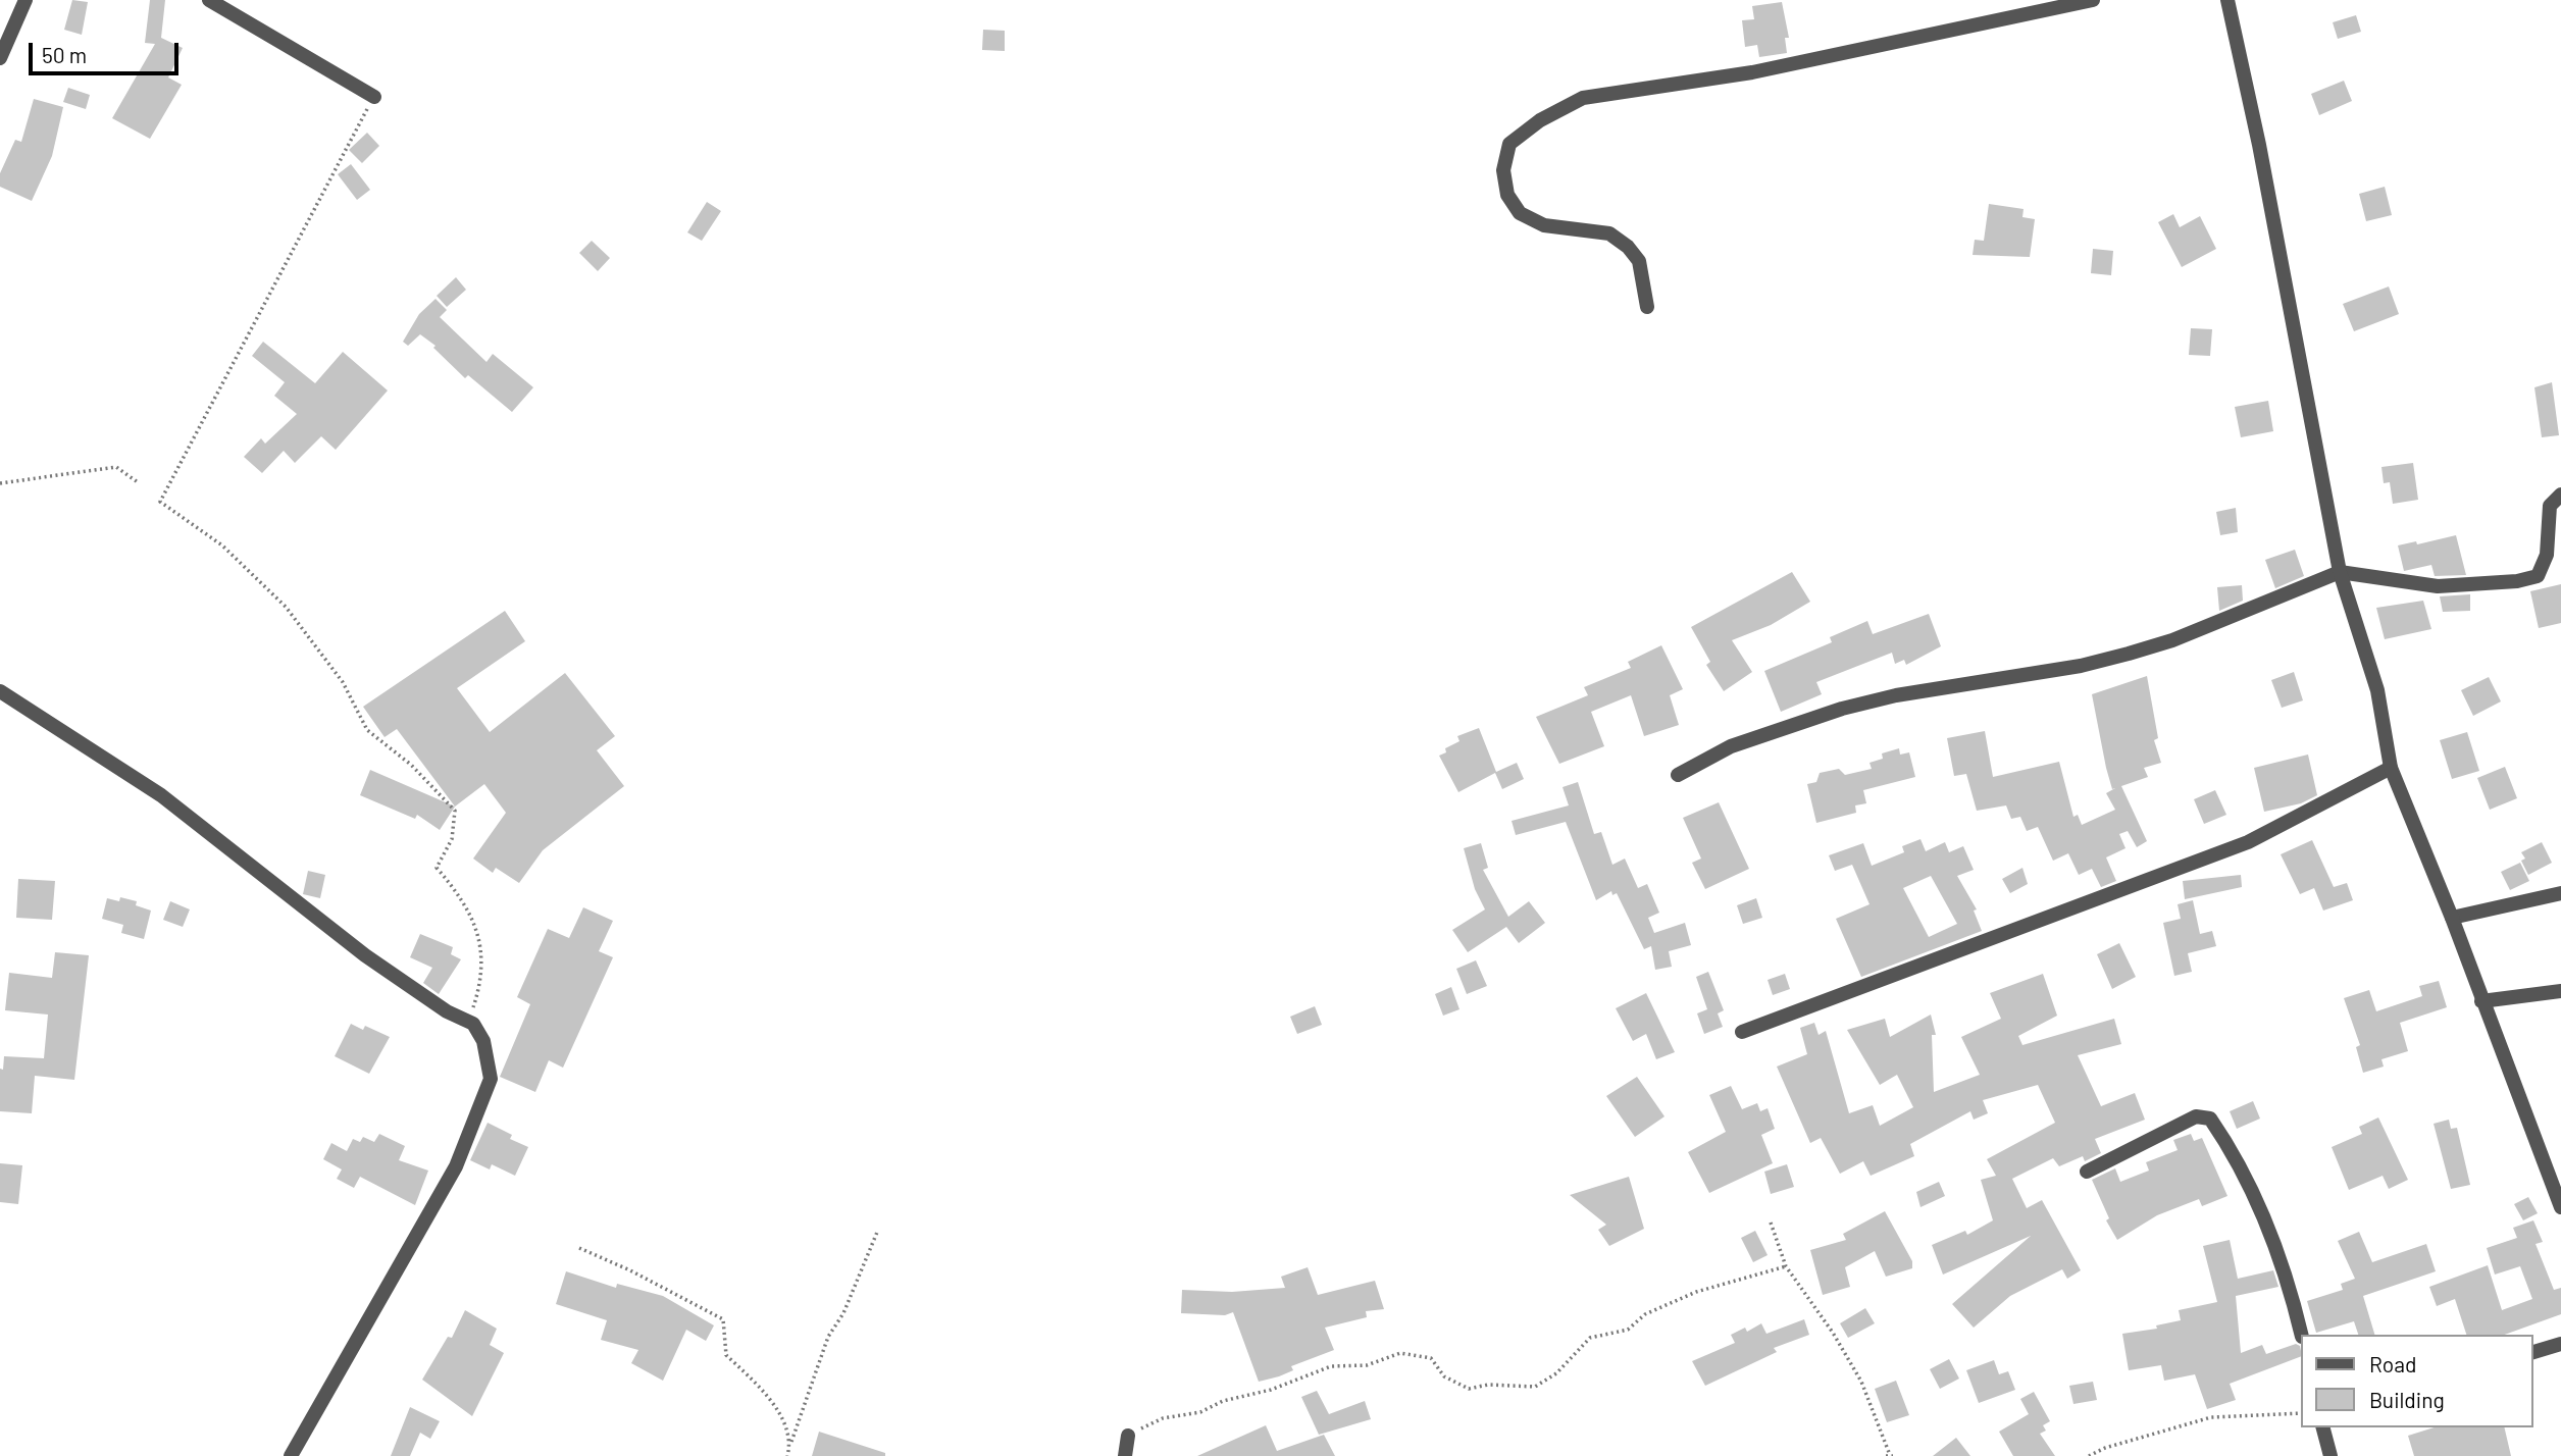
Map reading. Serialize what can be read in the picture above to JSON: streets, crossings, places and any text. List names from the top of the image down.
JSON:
{
  "legend": ["Road", "Building"],
  "scale_bar": "50 m"
}
